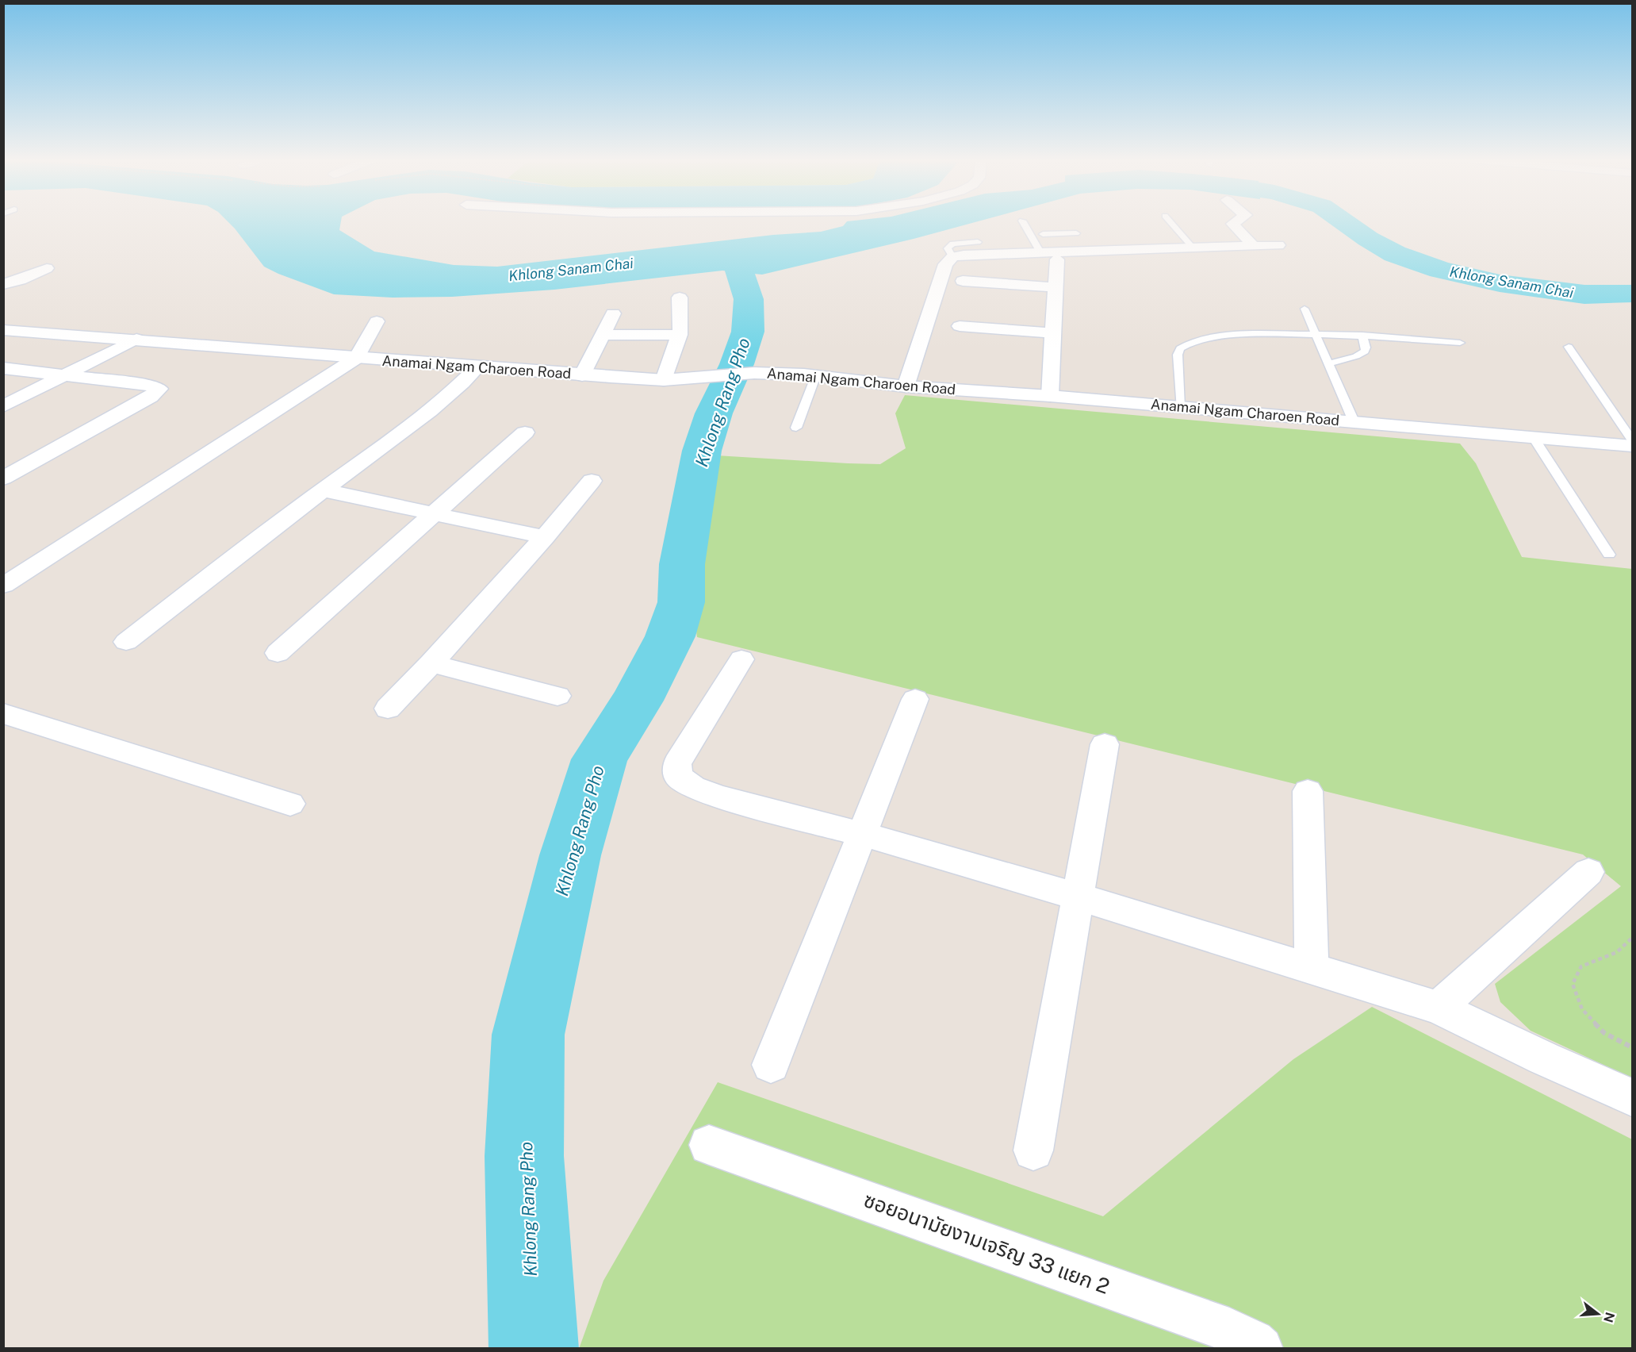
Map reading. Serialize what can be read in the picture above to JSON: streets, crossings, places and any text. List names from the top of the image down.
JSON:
{
  "streets": {
    "street": ["Anamai Ngam Charoen Road", "ซอยอนามัยงามเจริญ 33 แยก 2"]
  },
  "water": ["Khlong Sanam Chai", "Khlong Rang Pho"],
  "north": "right"
}
